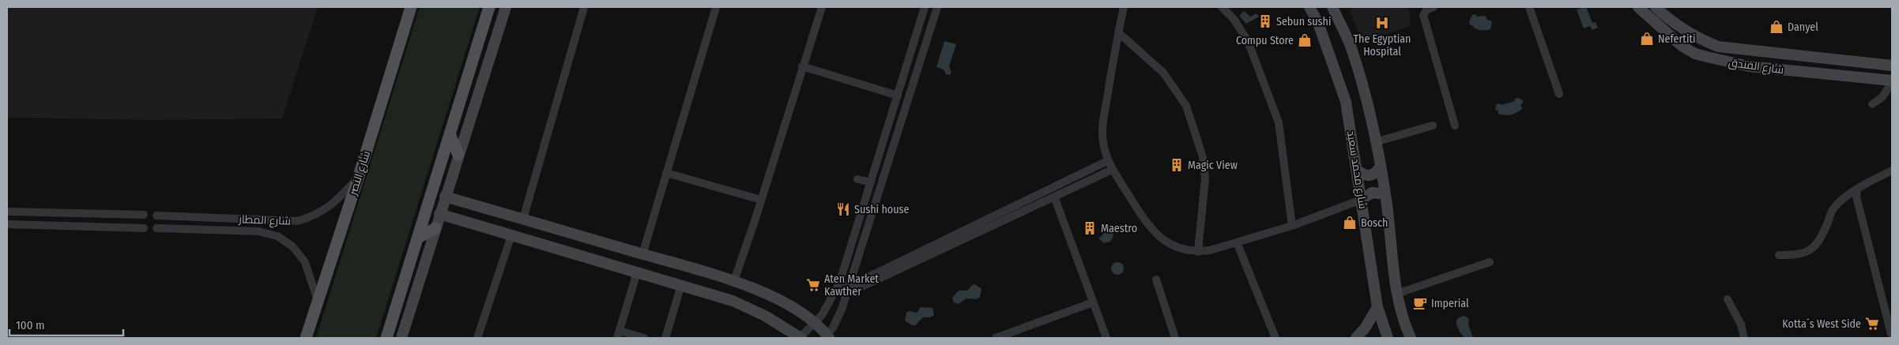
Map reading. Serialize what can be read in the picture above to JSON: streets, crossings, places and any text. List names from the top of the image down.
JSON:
{
  "streets": {
    "main road": ["شارع النصر"],
    "street": ["شارع الفندق", "شارع محمد سعيد", "شارع المطار"]
  },
  "crossings": [
    ["شارع النصر", "شارع المطار"]
  ],
  "places": {
    "building": ["Sebun sushi", "Magic View", "Maestro"],
    "hospital": ["The Egyptian Hospital"],
    "shop": [
      "Danyel",
      "Nefertiti",
      "Compu Store",
      "Bosch"
    ],
    "restaurant": ["Sushi house"],
    "supermarket": ["Aten Market Kawther", "Kotta´s West Side"],
    "cafe": ["Imperial"]
  },
  "scale_bar": "100 m"
}
